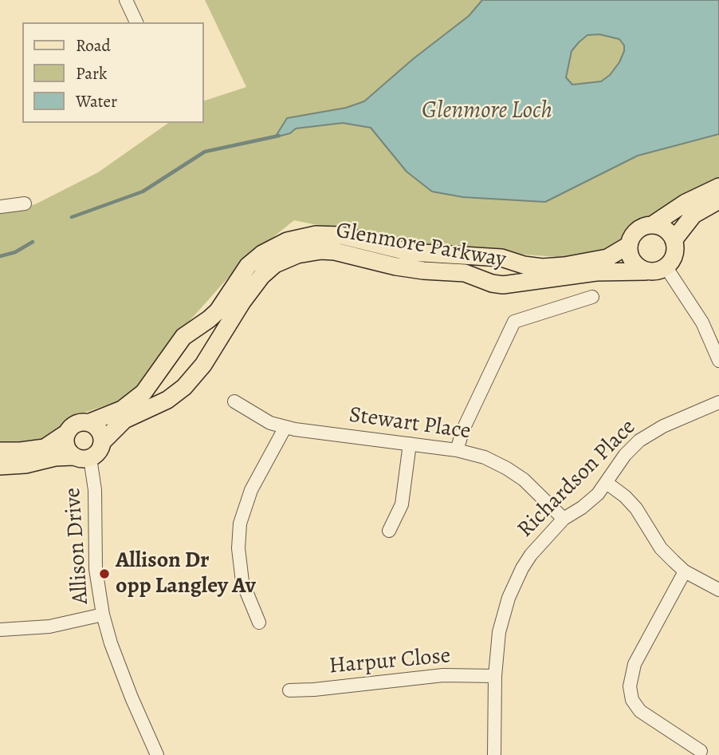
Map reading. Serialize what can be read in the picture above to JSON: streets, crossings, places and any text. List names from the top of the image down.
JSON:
{
  "streets": {
    "main road": ["Glenmore Parkway"],
    "street": [
      "Stewart Place",
      "Richardson Place",
      "Allison Drive",
      "Harpur Close"
    ]
  },
  "crossings": [
    ["Glenmore Parkway", "Allison Drive"],
    ["Stewart Place", "Richardson Place"],
    ["Richardson Place", "Harpur Close"]
  ],
  "water": ["Glenmore Loch"],
  "places": ["Allison Dr opp Langley Av"],
  "legend": ["Road", "Park", "Water"]
}
